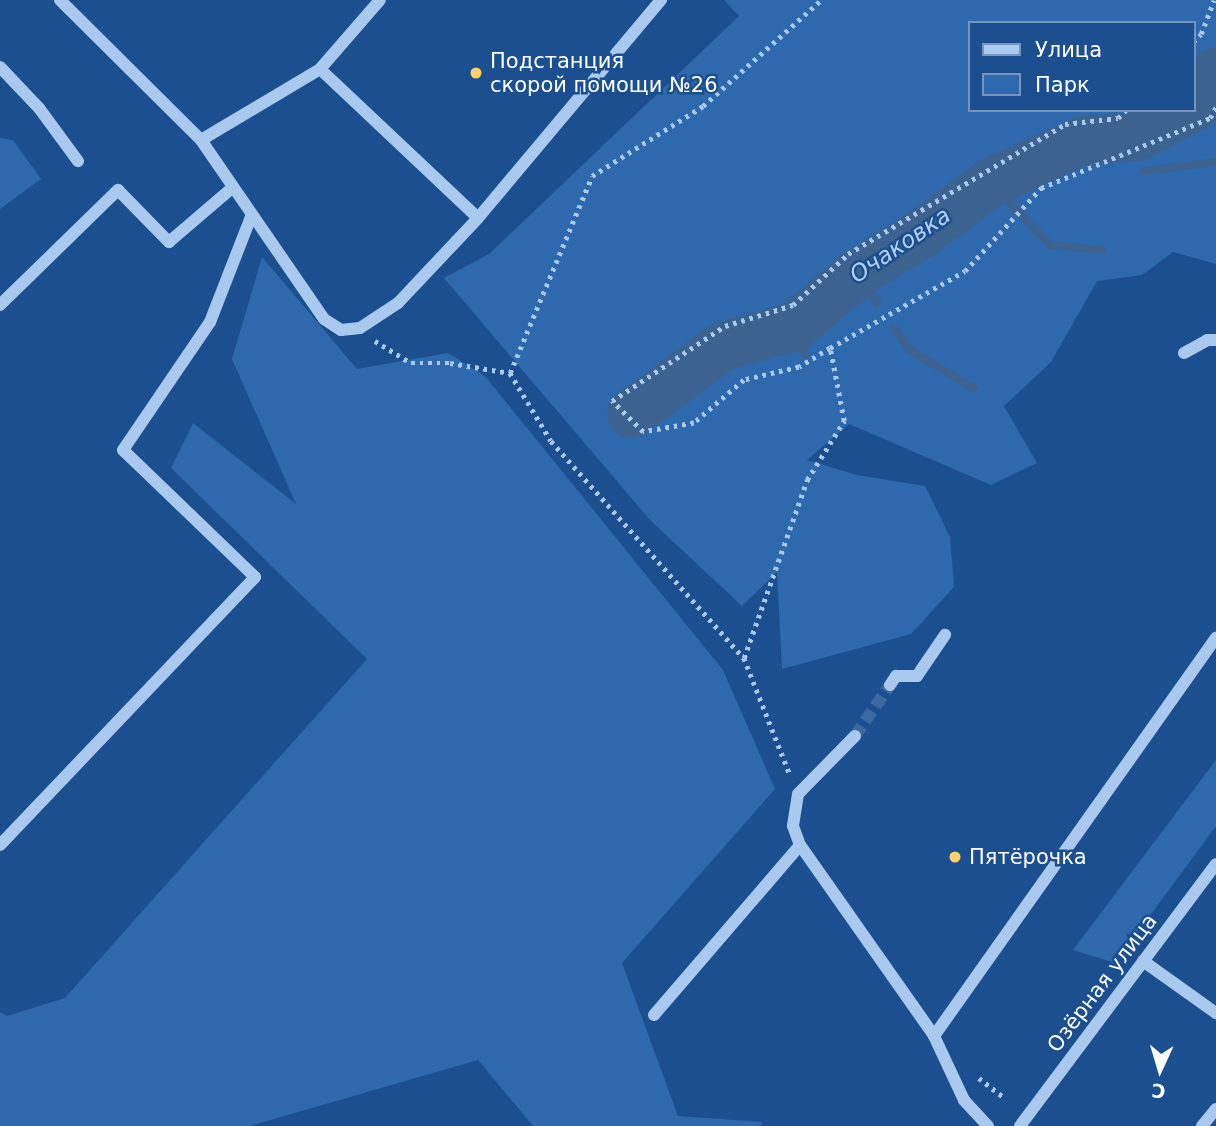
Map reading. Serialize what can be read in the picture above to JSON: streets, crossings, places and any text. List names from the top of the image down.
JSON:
{
  "streets": {
    "street": ["Озёрная улица"]
  },
  "water": ["Очаковка"],
  "places": ["Подстанция скорой помощи №26", "Пятёрочка"],
  "legend": ["Улица", "Парк"],
  "north": "bottom"
}
